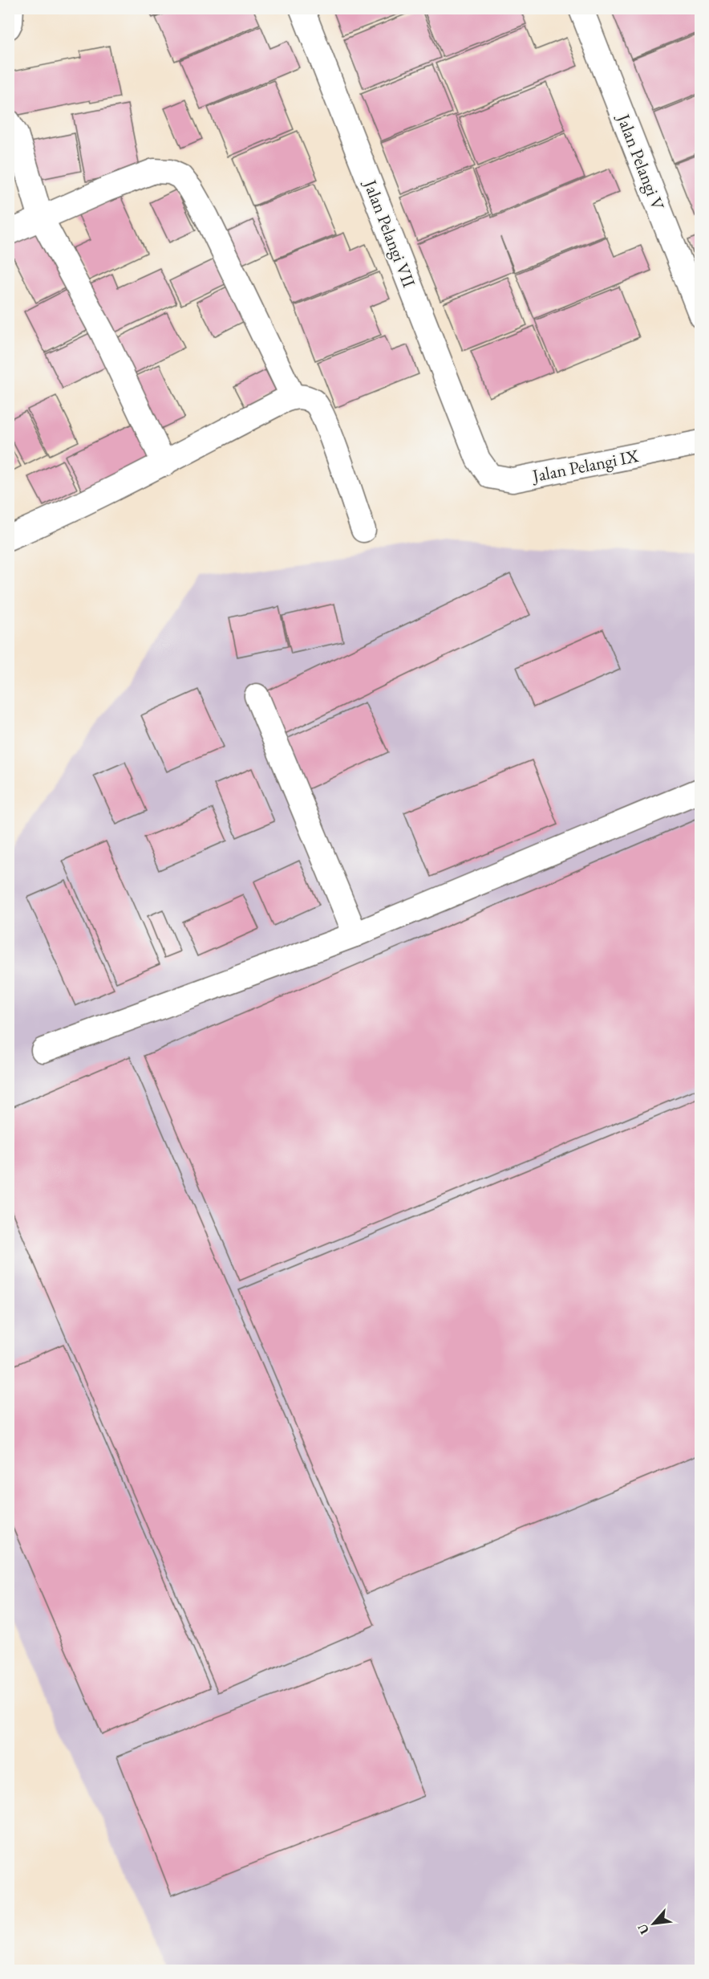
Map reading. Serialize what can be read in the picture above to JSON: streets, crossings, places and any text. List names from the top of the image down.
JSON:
{
  "streets": {
    "street": ["Jalan Pelangi V", "Jalan Pelangi VII", "Jalan Pelangi IX"]
  },
  "crossings": [
    ["Jalan Pelangi VII", "Jalan Pelangi IX"]
  ],
  "north": "bottom left"
}
